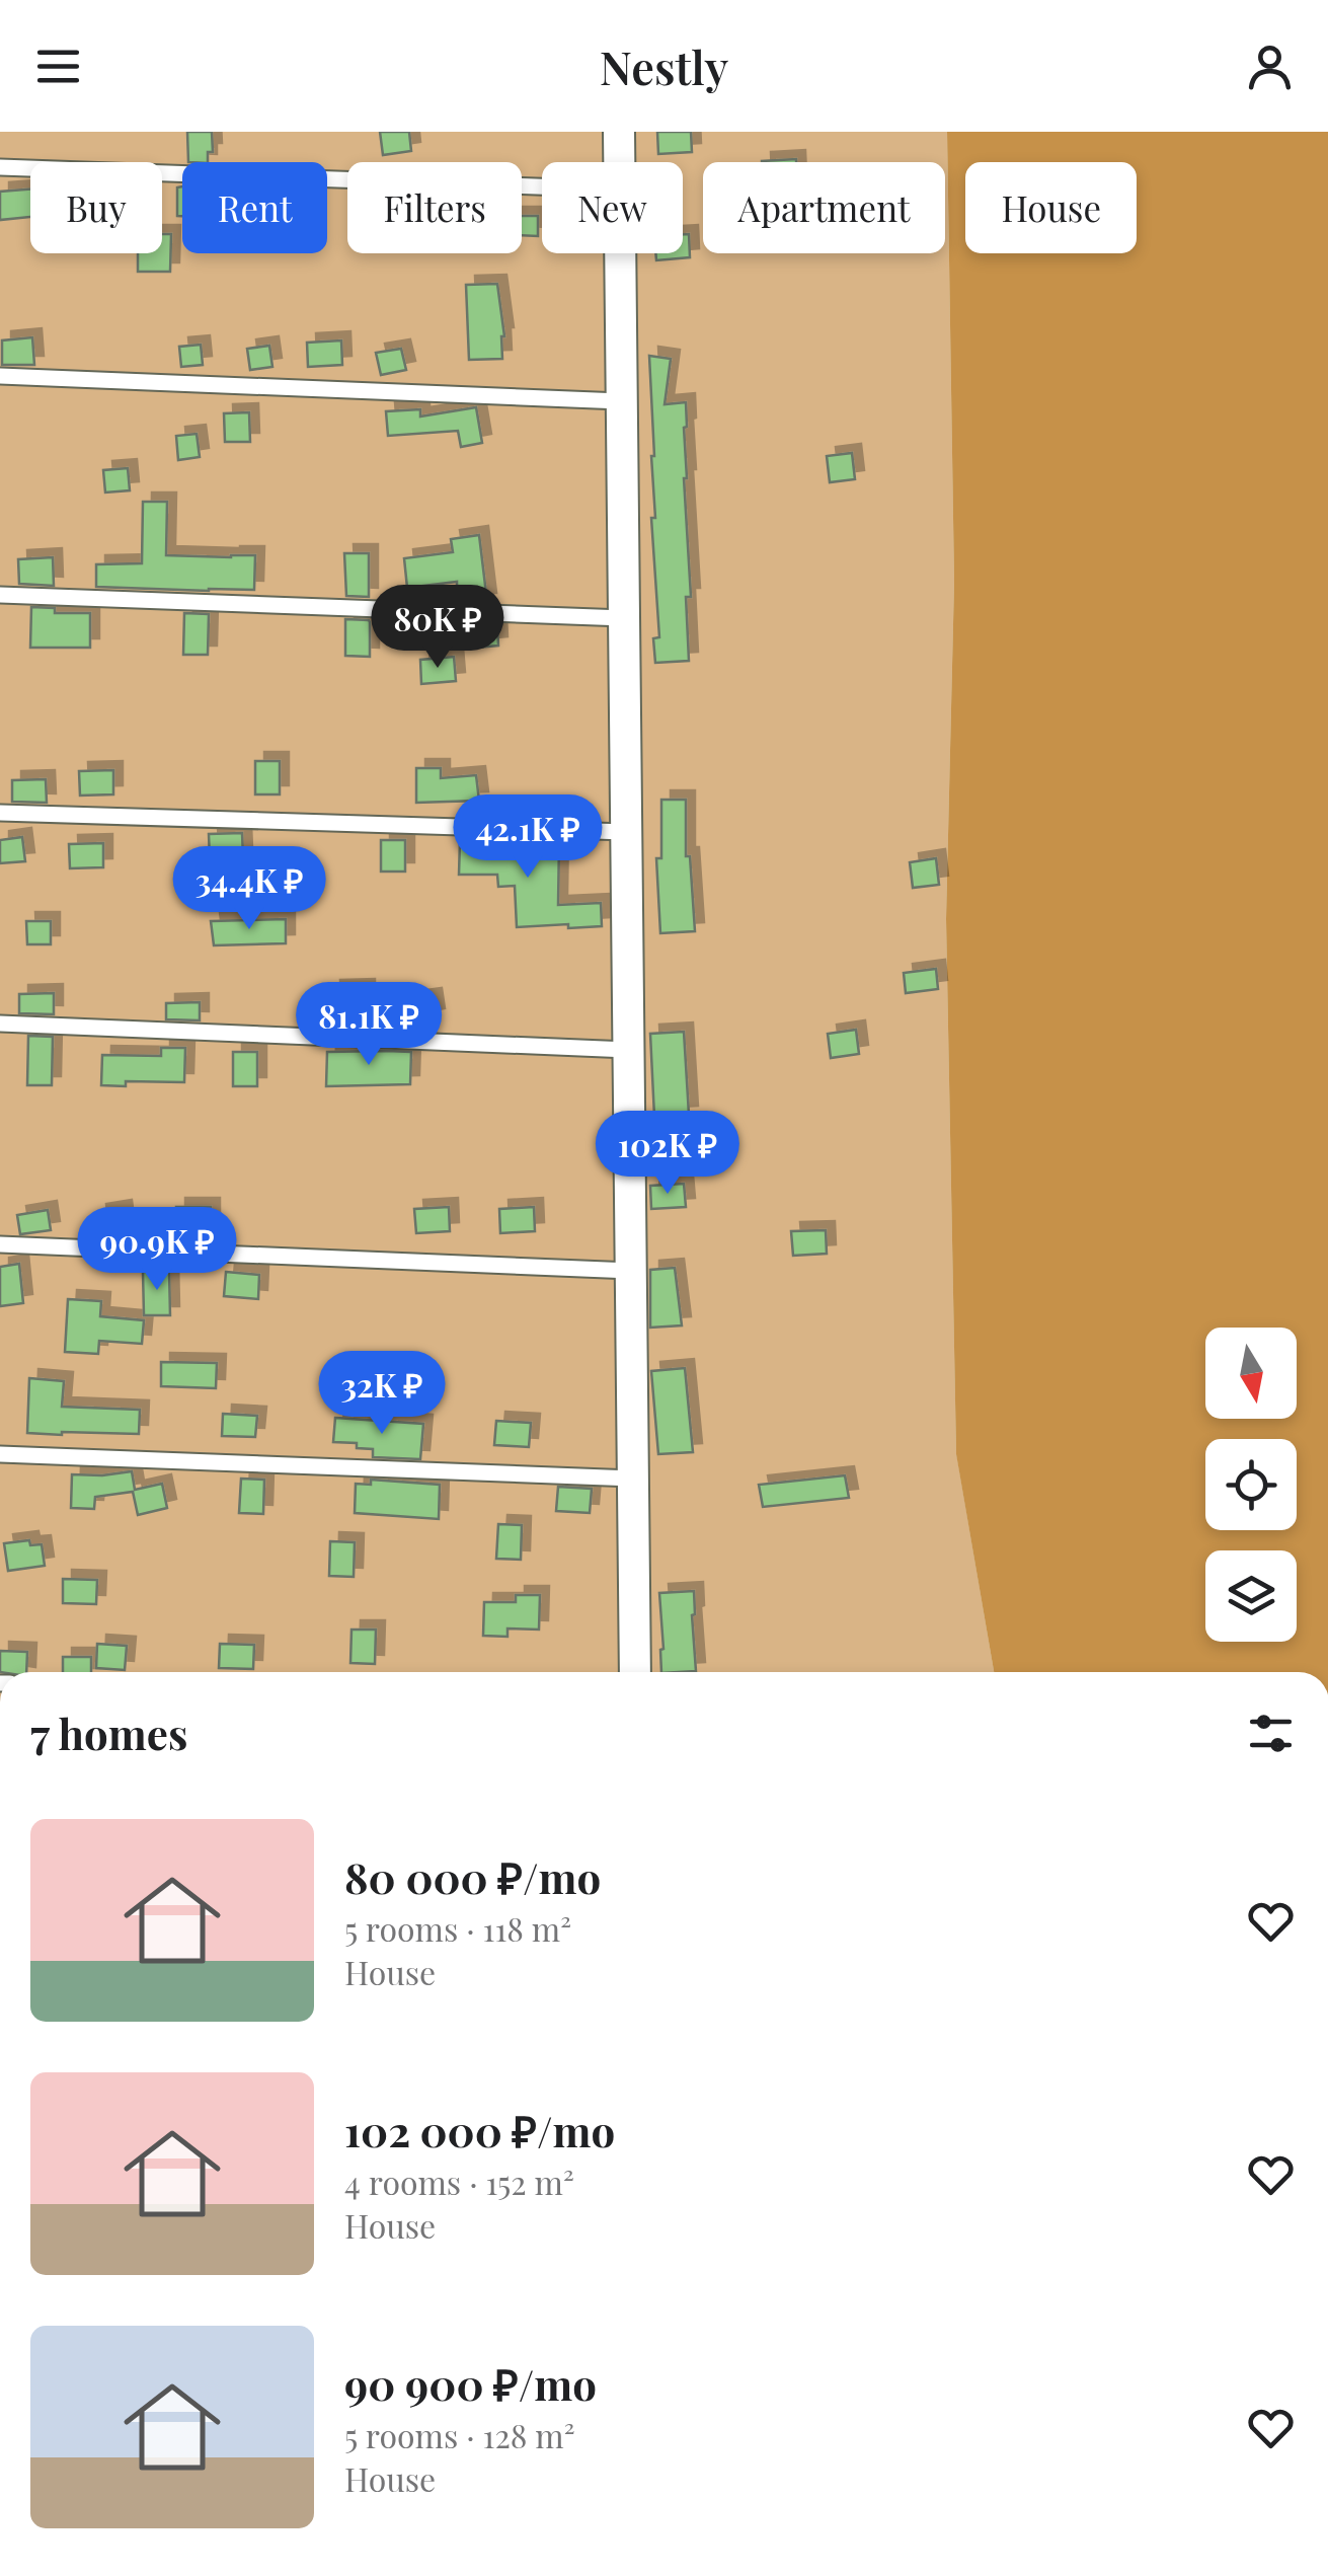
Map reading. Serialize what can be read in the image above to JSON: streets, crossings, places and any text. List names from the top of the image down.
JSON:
{
  "north": "bottom",
  "page": {
    "header": "Nestly",
    "chip": [
      "Buy",
      "Rent",
      "Filters",
      "New",
      "Apartment",
      "House"
    ],
    "price": [
      "80K ₽",
      "42.1K ₽",
      "34.4K ₽",
      "81.1K ₽",
      "102K ₽",
      "90.9K ₽",
      "32K ₽"
    ],
    "heading": "7 homes",
    "list": [
      {
        "name": "80 000 ₽/mo",
        "note": "5 rooms · 118 m² · House"
      },
      {
        "name": "102 000 ₽/mo",
        "note": "4 rooms · 152 m² · House"
      },
      {
        "name": "90 900 ₽/mo",
        "note": "5 rooms · 128 m² · House"
      }
    ]
  }
}
